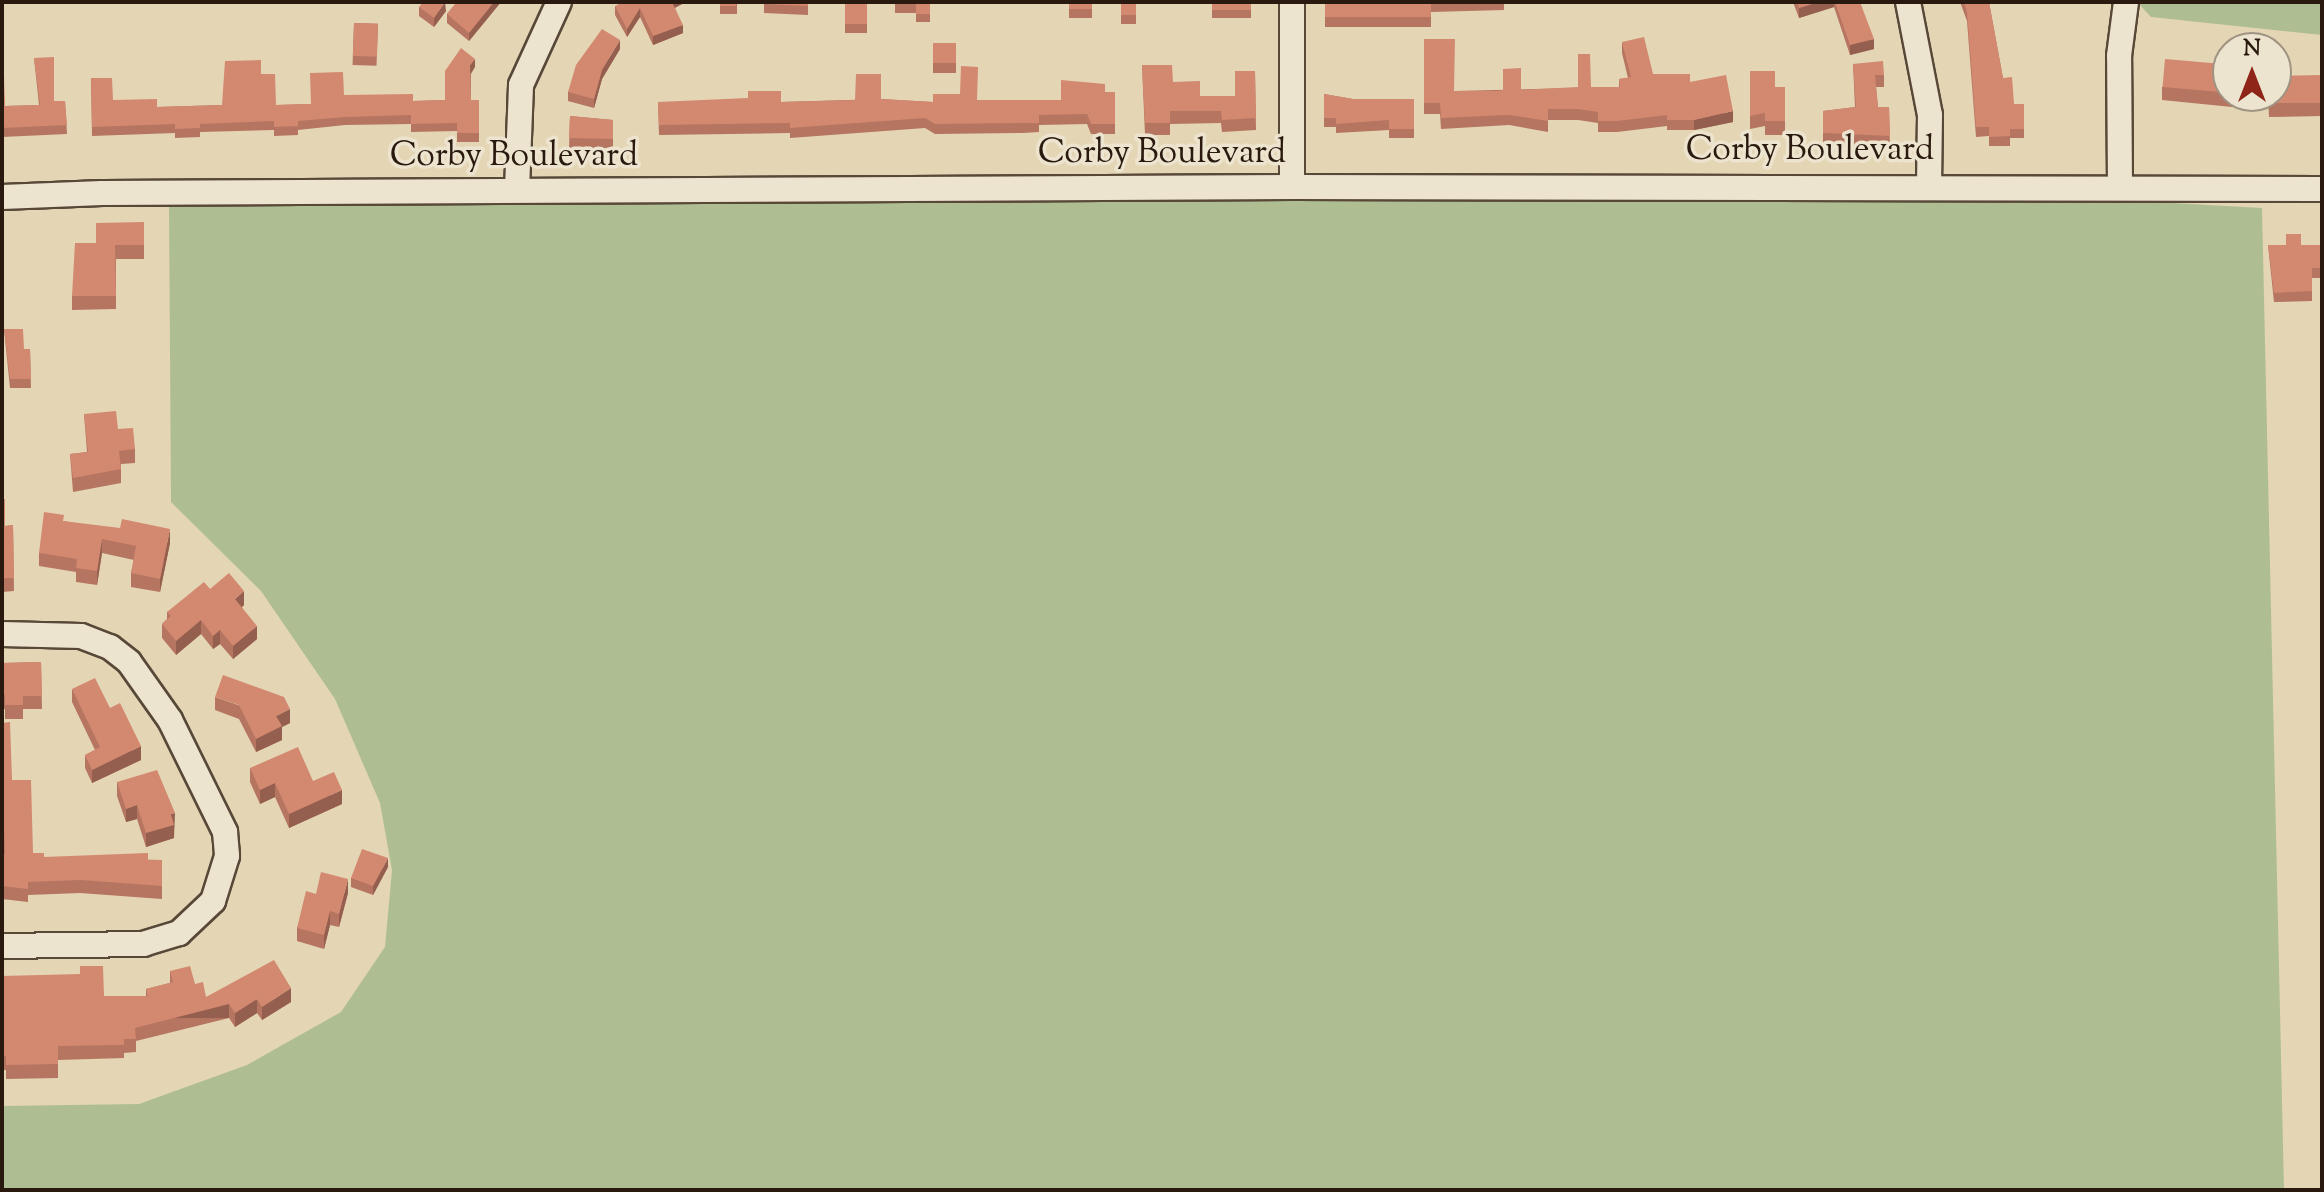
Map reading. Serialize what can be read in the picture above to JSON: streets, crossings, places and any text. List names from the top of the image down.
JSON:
{
  "streets": {
    "street": ["Corby Boulevard"]
  },
  "north": "top"
}
